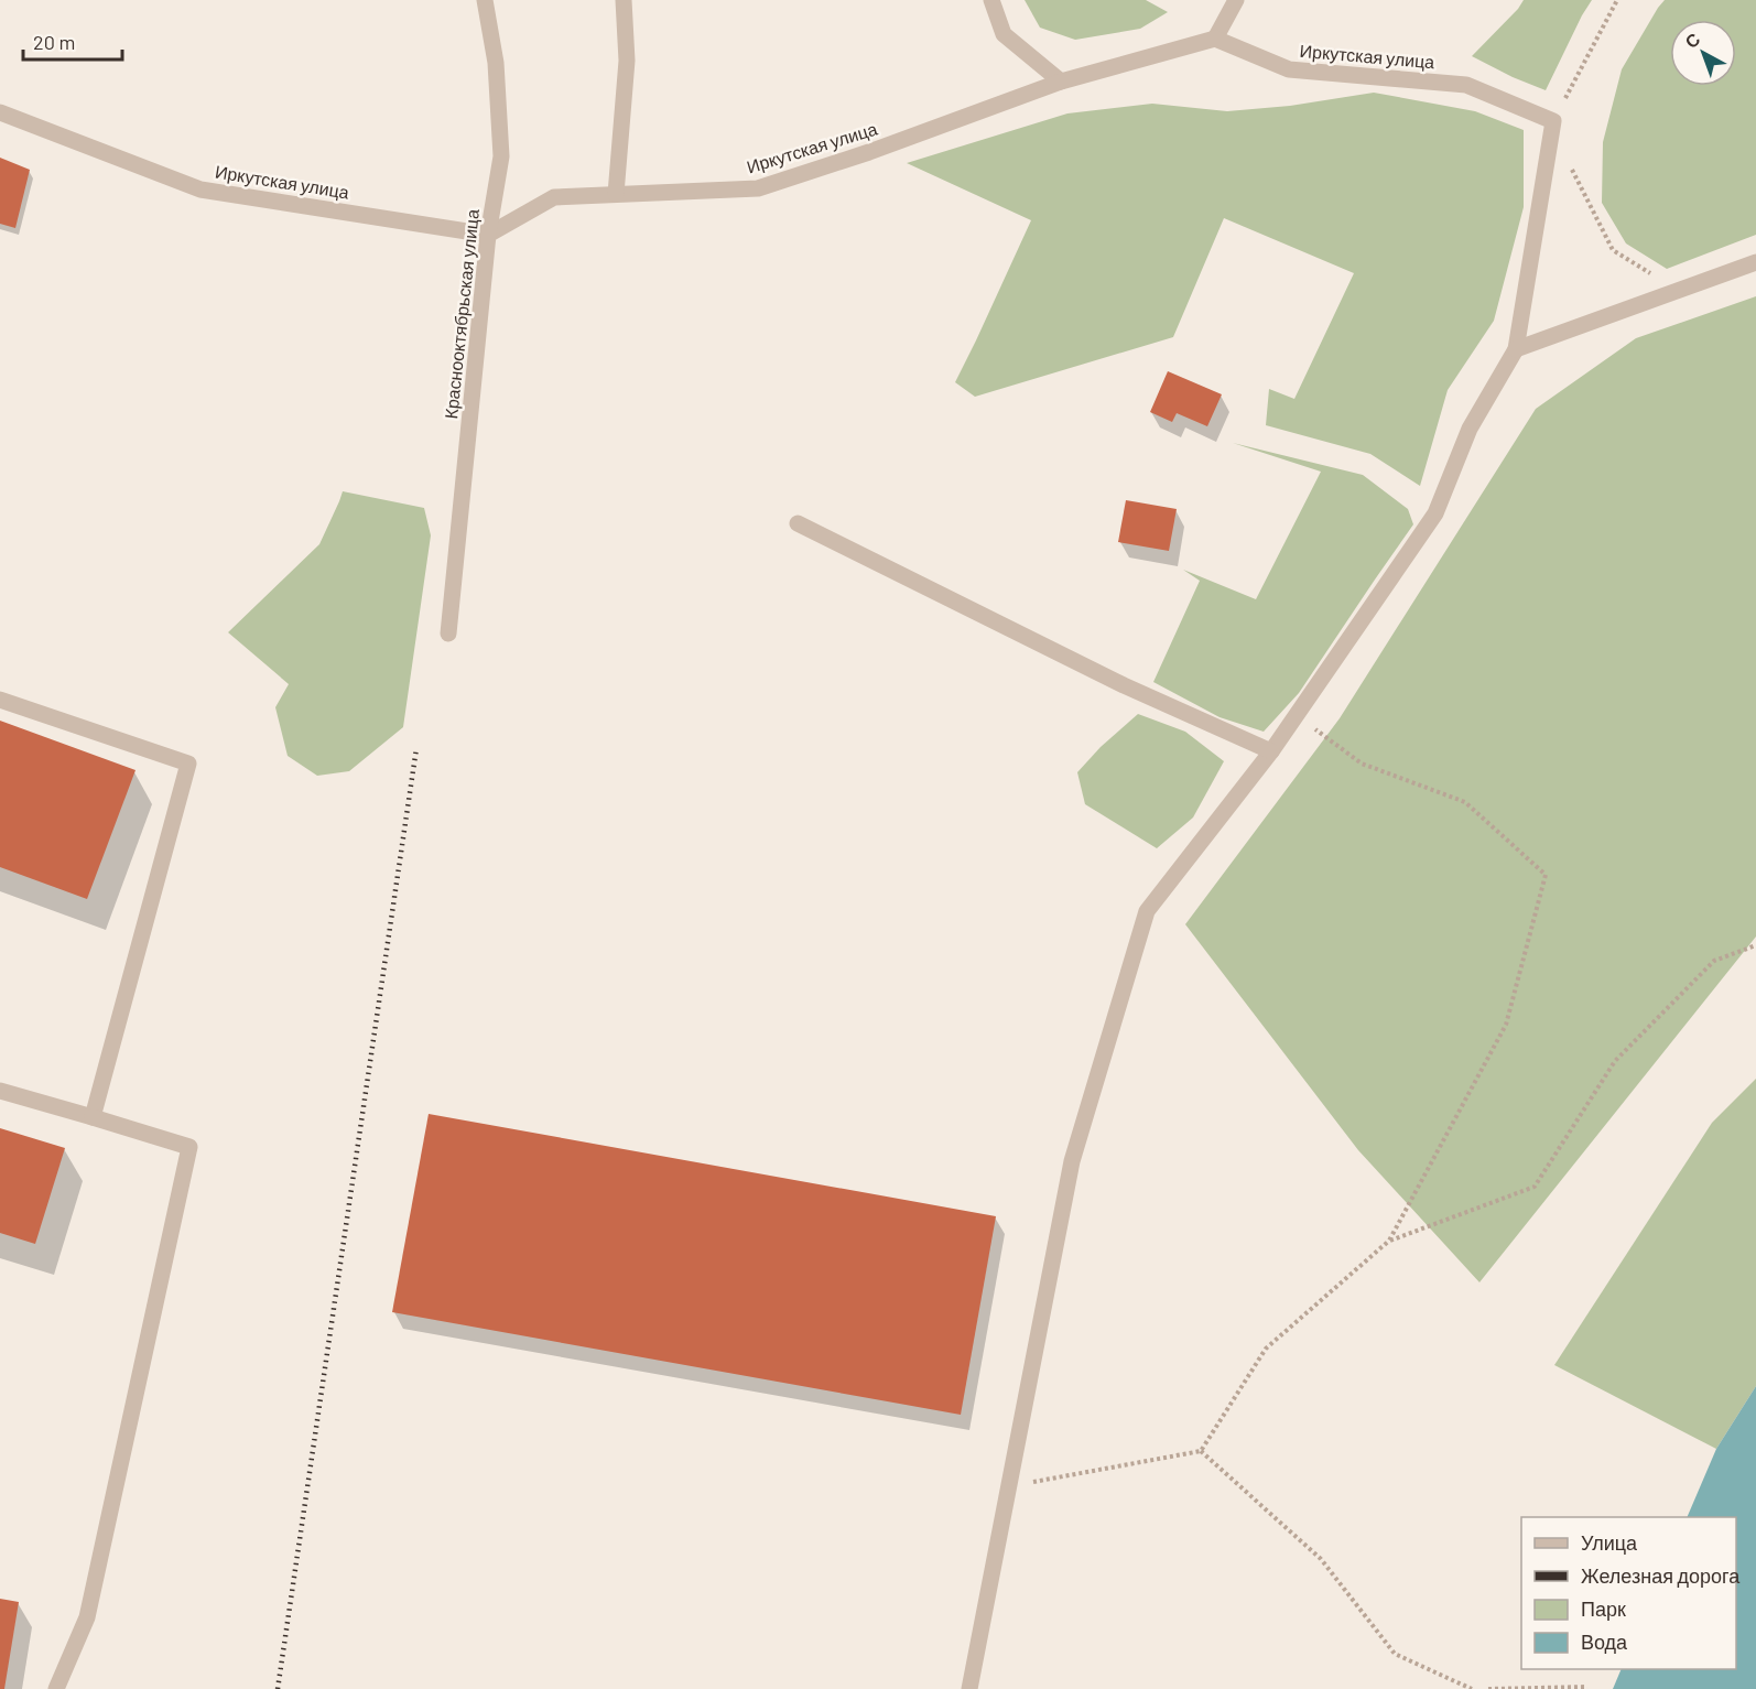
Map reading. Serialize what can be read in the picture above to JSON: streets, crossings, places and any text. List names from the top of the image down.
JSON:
{
  "streets": {
    "street": ["Иркутская улица", "Краснооктябрьская улица"]
  },
  "crossings": [
    ["Иркутская улица", "Краснооктябрьская улица"]
  ],
  "legend": [
    "Улица",
    "Железная дорога",
    "Парк",
    "Вода"
  ],
  "scale_bar": "20 m",
  "north": "top left"
}
